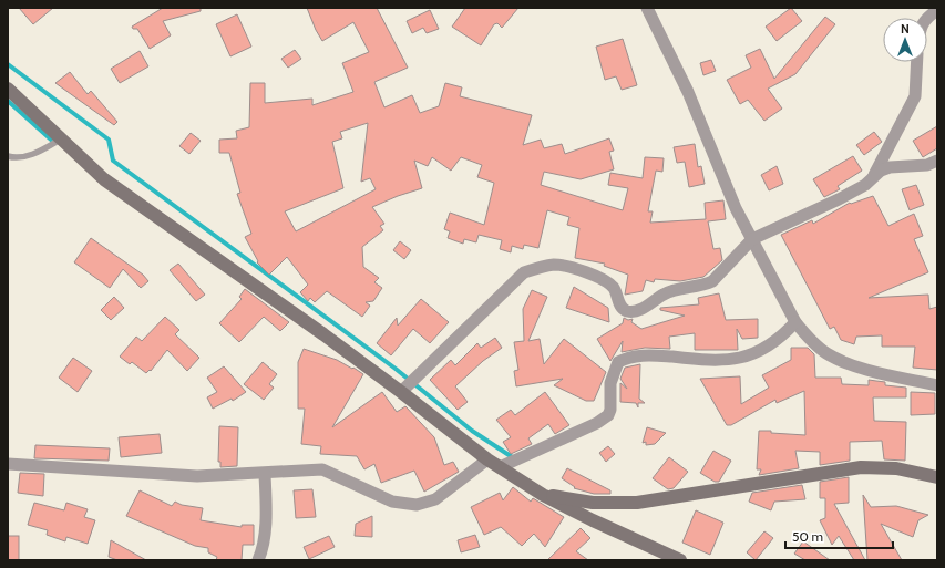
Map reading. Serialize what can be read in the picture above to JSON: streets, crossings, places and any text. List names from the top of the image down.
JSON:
{
  "scale_bar": "50 m",
  "north": "top"
}
